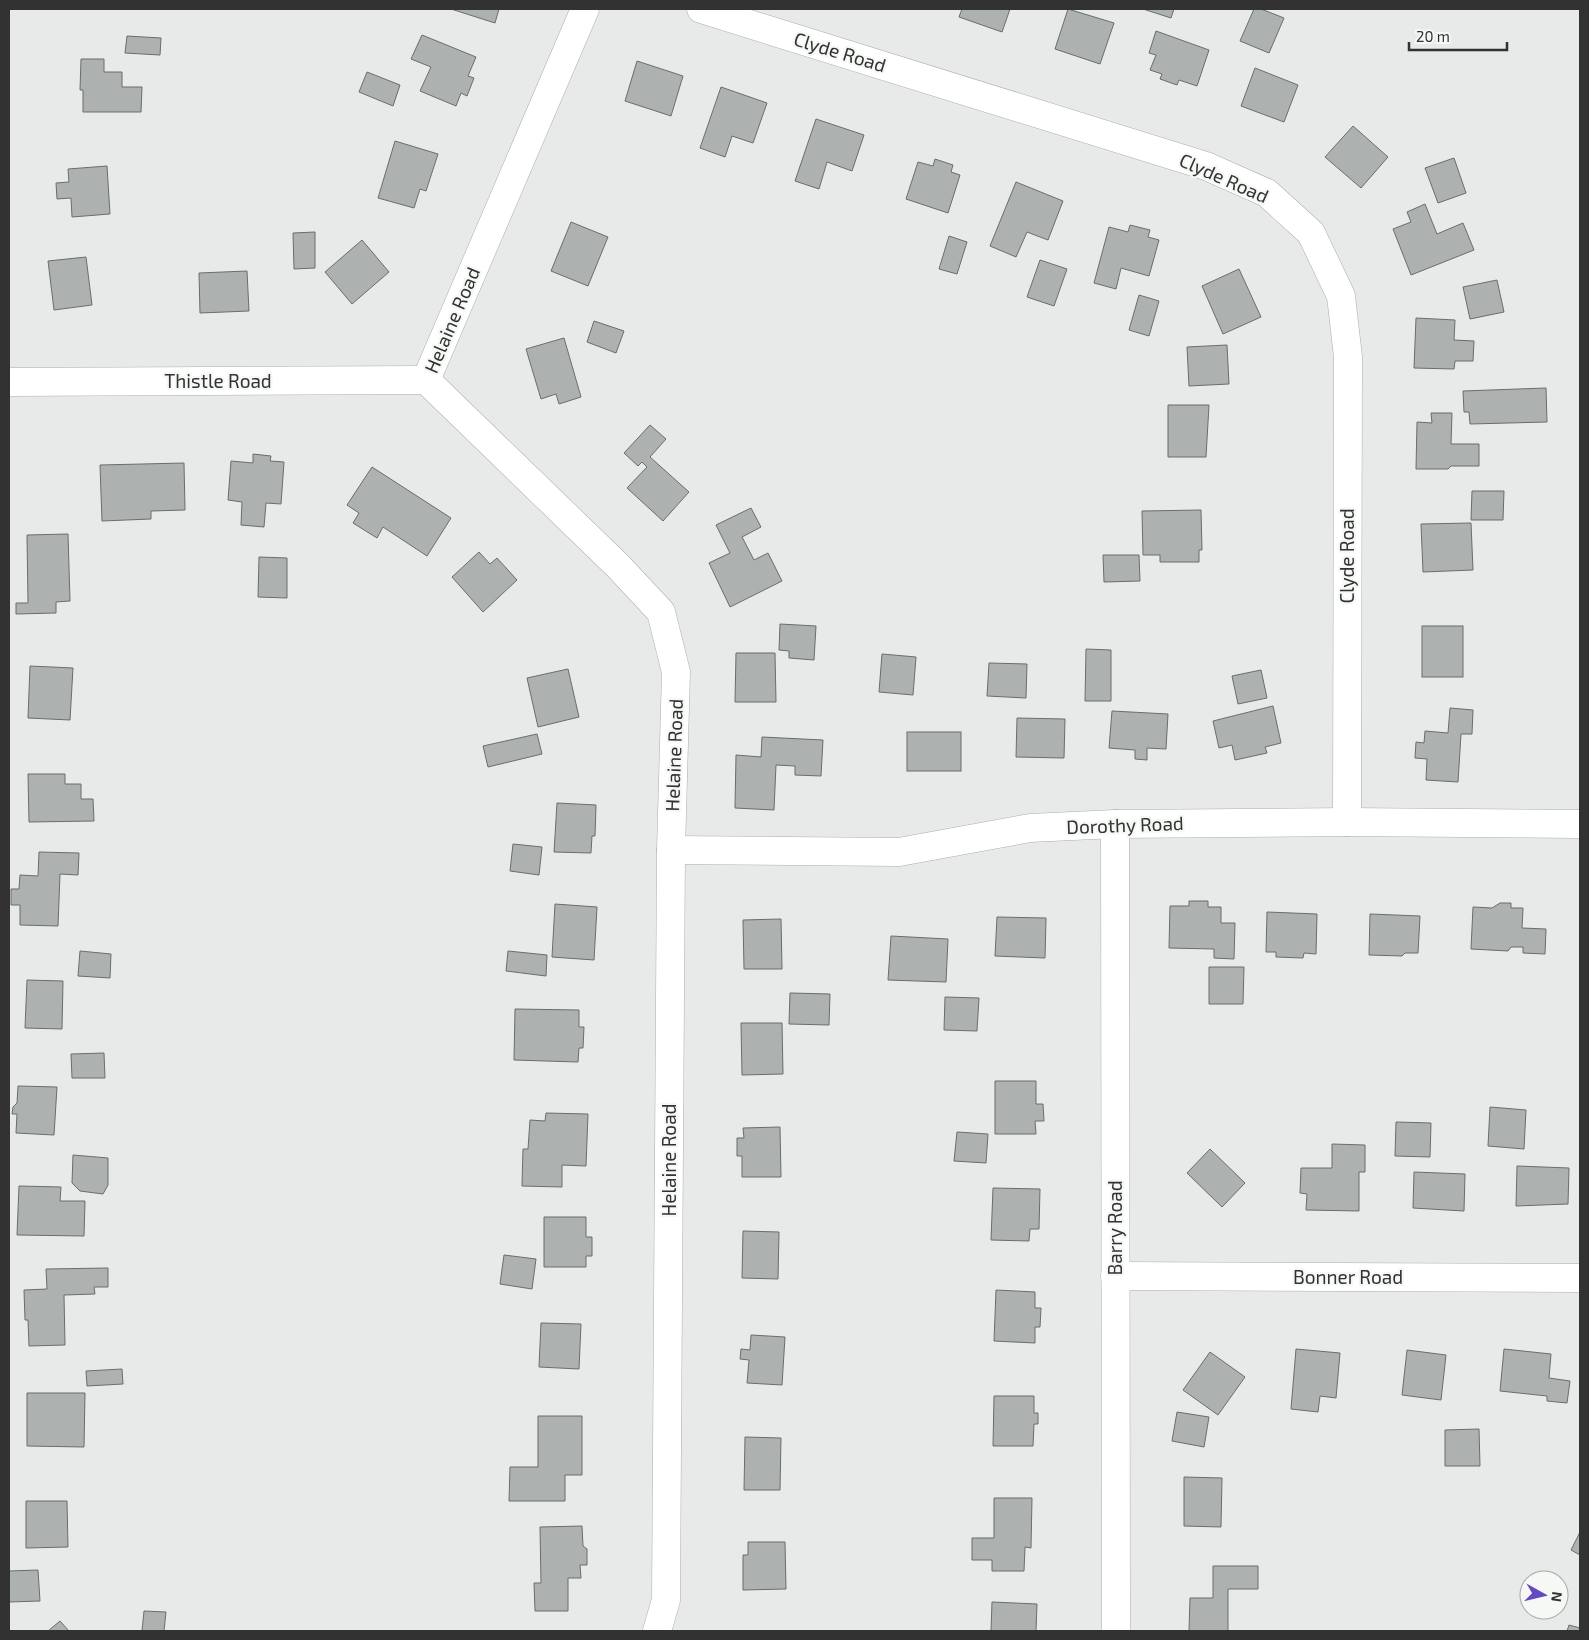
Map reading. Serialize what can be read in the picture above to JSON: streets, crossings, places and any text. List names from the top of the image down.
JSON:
{
  "streets": {
    "street": [
      "Clyde Road",
      "Helaine Road",
      "Thistle Road",
      "Dorothy Road",
      "Barry Road",
      "Bonner Road"
    ]
  },
  "crossings": [
    ["Clyde Road", "Dorothy Road"],
    ["Helaine Road", "Thistle Road"],
    ["Helaine Road", "Dorothy Road"],
    ["Dorothy Road", "Barry Road"],
    ["Barry Road", "Bonner Road"]
  ],
  "scale_bar": "20 m",
  "north": "right"
}
